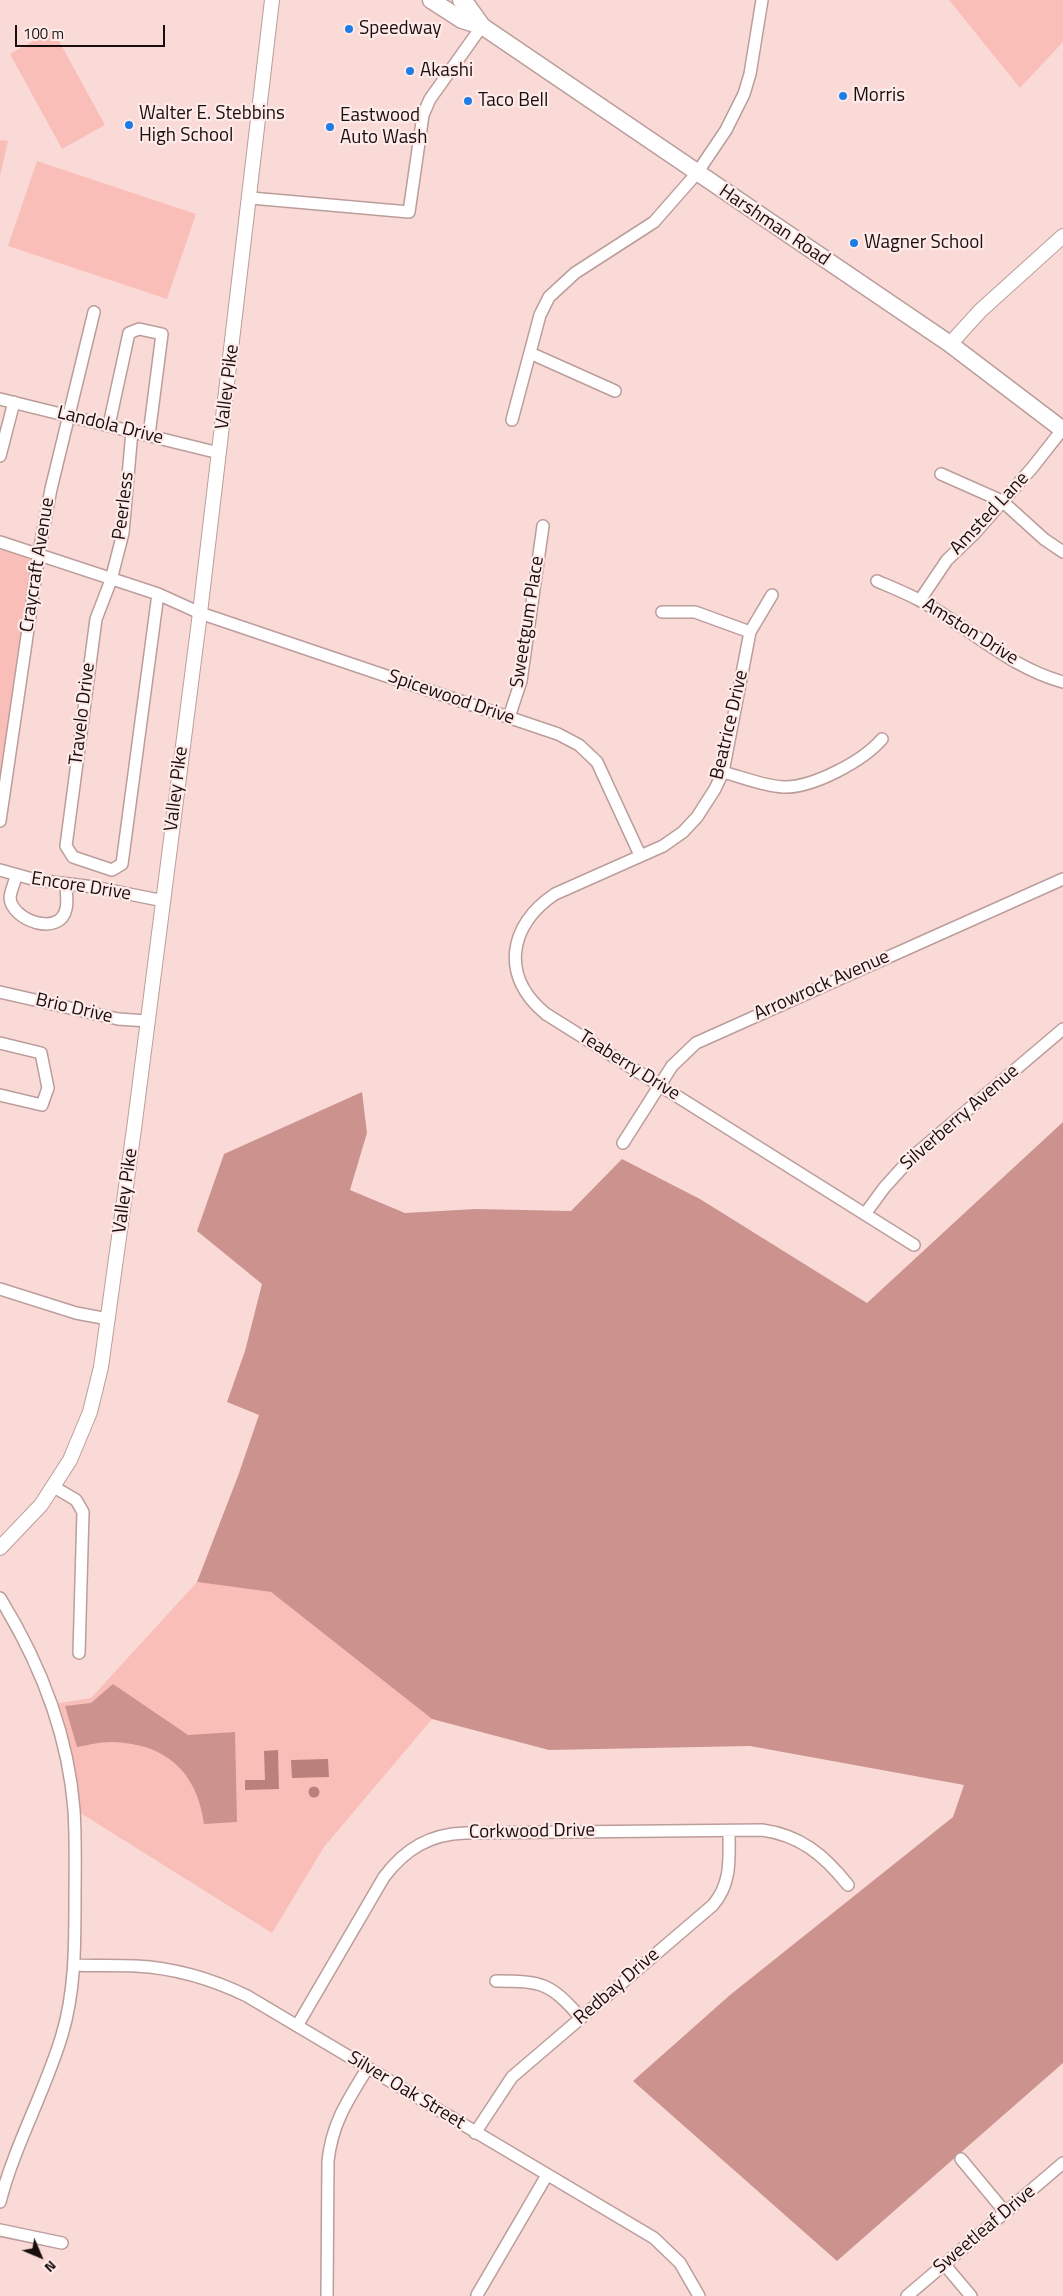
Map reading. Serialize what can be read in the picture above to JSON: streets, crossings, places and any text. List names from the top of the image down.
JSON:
{
  "streets": {
    "main road": ["Harshman Road"],
    "street": [
      "Valley Pike",
      "Landola Drive",
      "Peerless",
      "Amsted Lane",
      "Craycraft Avenue",
      "Sweetgum Place",
      "Amston Drive",
      "Spicewood Drive",
      "Travelo Drive",
      "Beatrice Drive",
      "Encore Drive",
      "Arrowrock Avenue",
      "Brio Drive",
      "Teaberry Drive",
      "Silverberry Avenue",
      "Corkwood Drive",
      "Redbay Drive",
      "Silver Oak Street",
      "Sweetleaf Drive"
    ]
  },
  "crossings": [
    ["Harshman Road", "Amsted Lane"],
    ["Valley Pike", "Landola Drive"],
    ["Valley Pike", "Spicewood Drive"],
    ["Valley Pike", "Encore Drive"],
    ["Valley Pike", "Brio Drive"],
    ["Landola Drive", "Peerless"],
    ["Landola Drive", "Craycraft Avenue"],
    ["Peerless", "Spicewood Drive"],
    ["Peerless", "Travelo Drive"],
    ["Amsted Lane", "Amston Drive"],
    ["Craycraft Avenue", "Spicewood Drive"],
    ["Sweetgum Place", "Spicewood Drive"],
    ["Spicewood Drive", "Travelo Drive"],
    ["Spicewood Drive", "Beatrice Drive"],
    ["Spicewood Drive", "Teaberry Drive"],
    ["Beatrice Drive", "Teaberry Drive"],
    ["Arrowrock Avenue", "Teaberry Drive"],
    ["Teaberry Drive", "Silverberry Avenue"],
    ["Corkwood Drive", "Redbay Drive"],
    ["Corkwood Drive", "Silver Oak Street"],
    ["Redbay Drive", "Silver Oak Street"]
  ],
  "places": [
    "Speedway",
    "Akashi",
    "Morris",
    "Taco Bell",
    "Walter E. Stebbins High School",
    "Eastwood Auto Wash",
    "Wagner School"
  ],
  "scale_bar": "100 m",
  "north": "bottom right"
}
